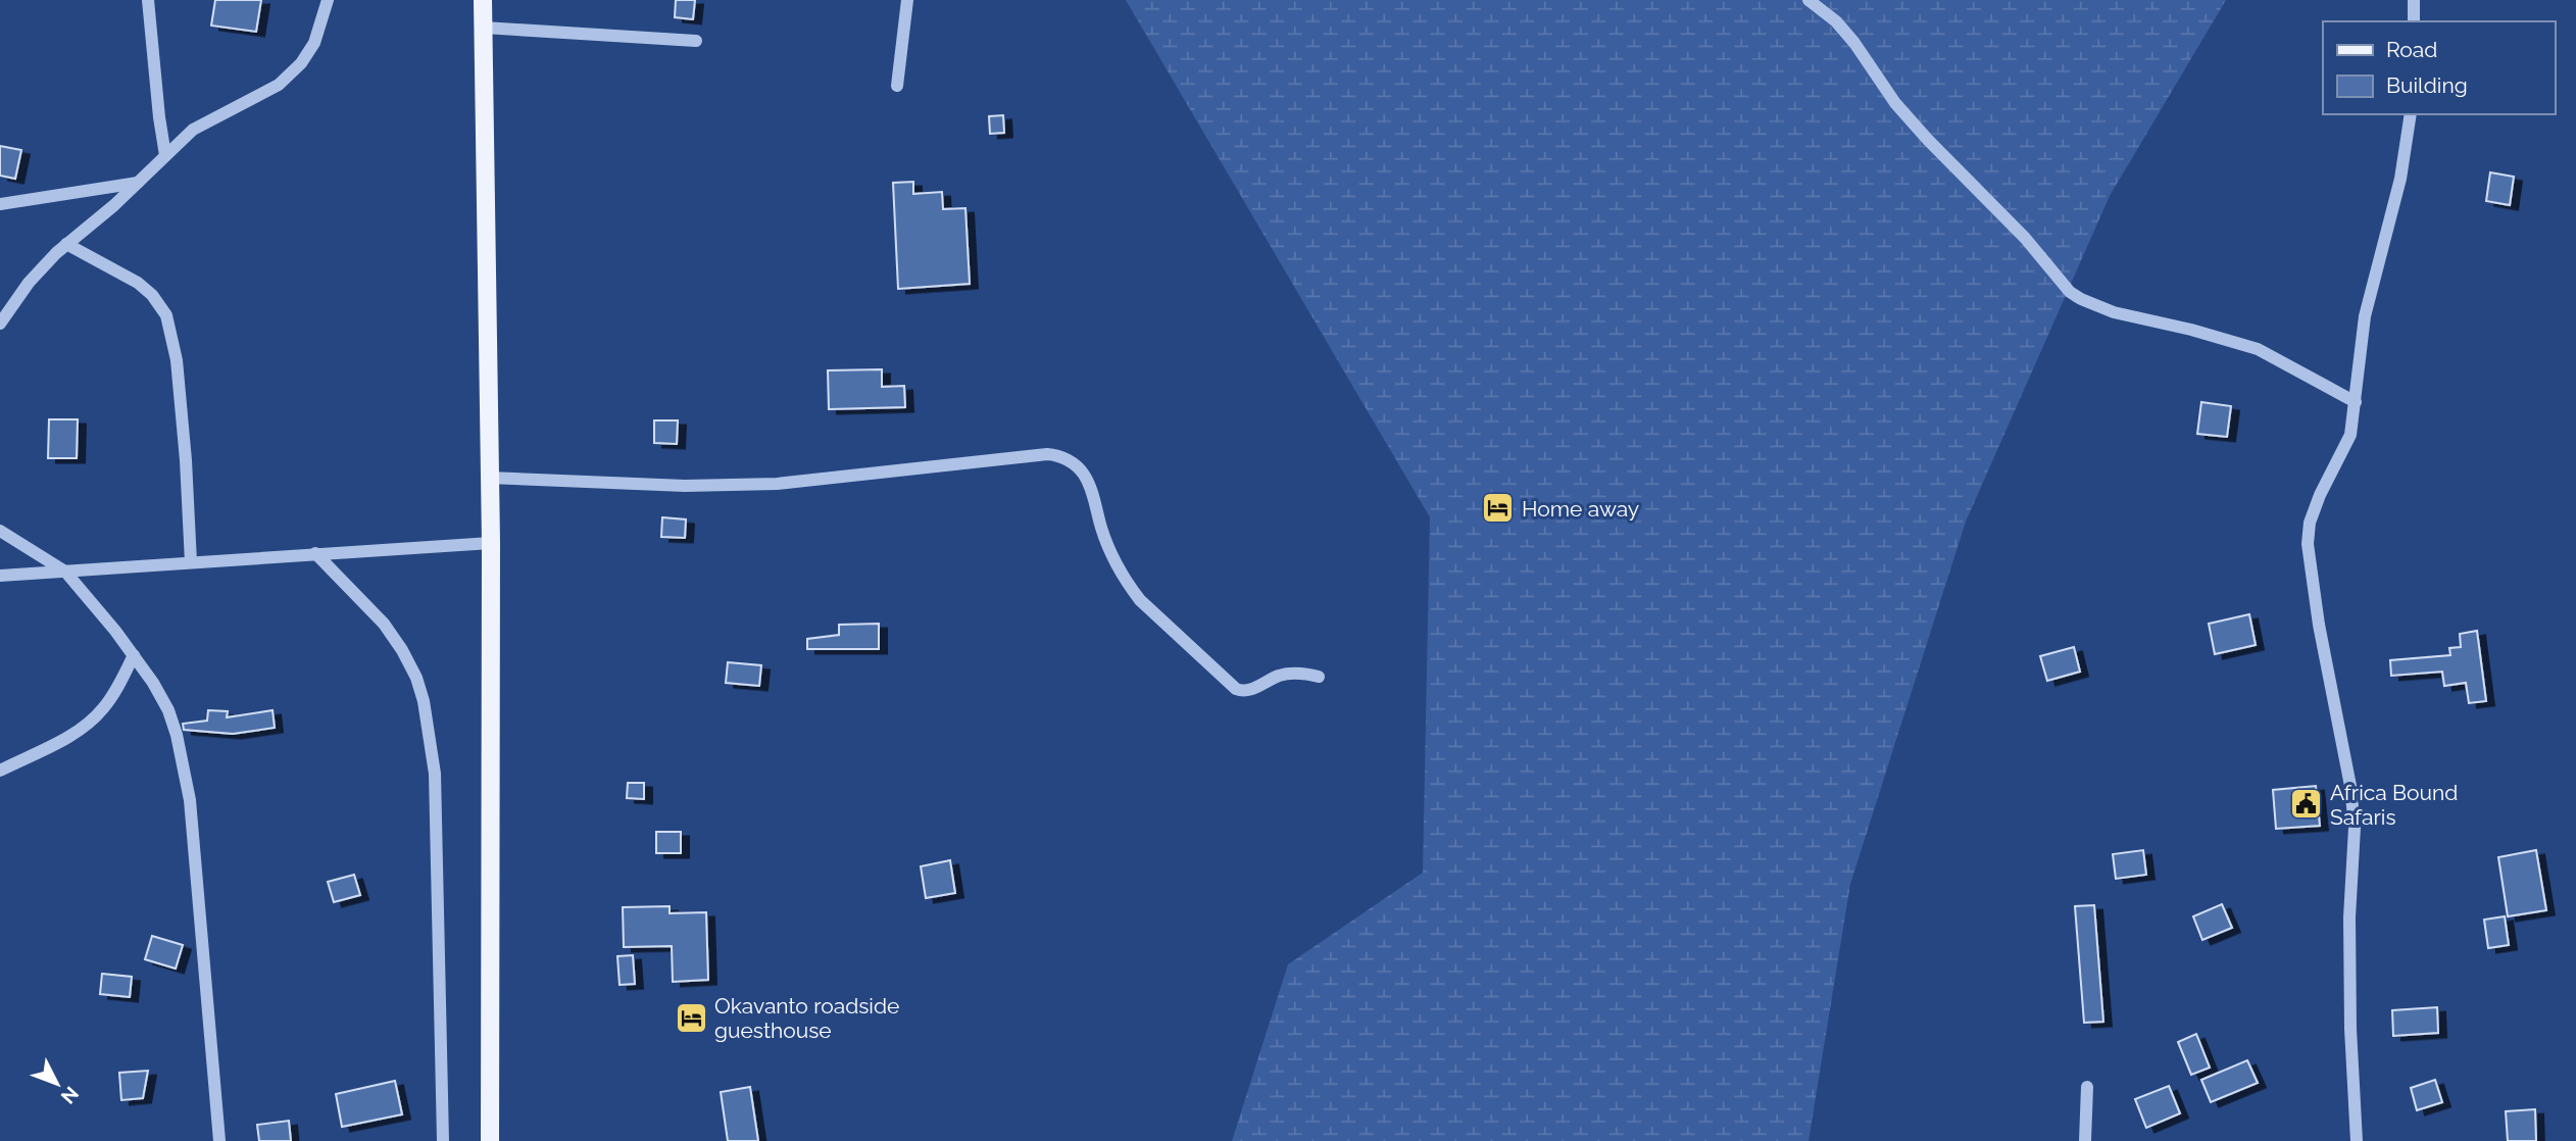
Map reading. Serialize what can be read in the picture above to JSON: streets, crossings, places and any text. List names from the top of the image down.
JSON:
{
  "places": {
    "hotel": ["Home away", "Okavanto roadside guesthouse"],
    "public building": ["Africa Bound Safaris"]
  },
  "legend": ["Road", "Building"],
  "north": "bottom right"
}
